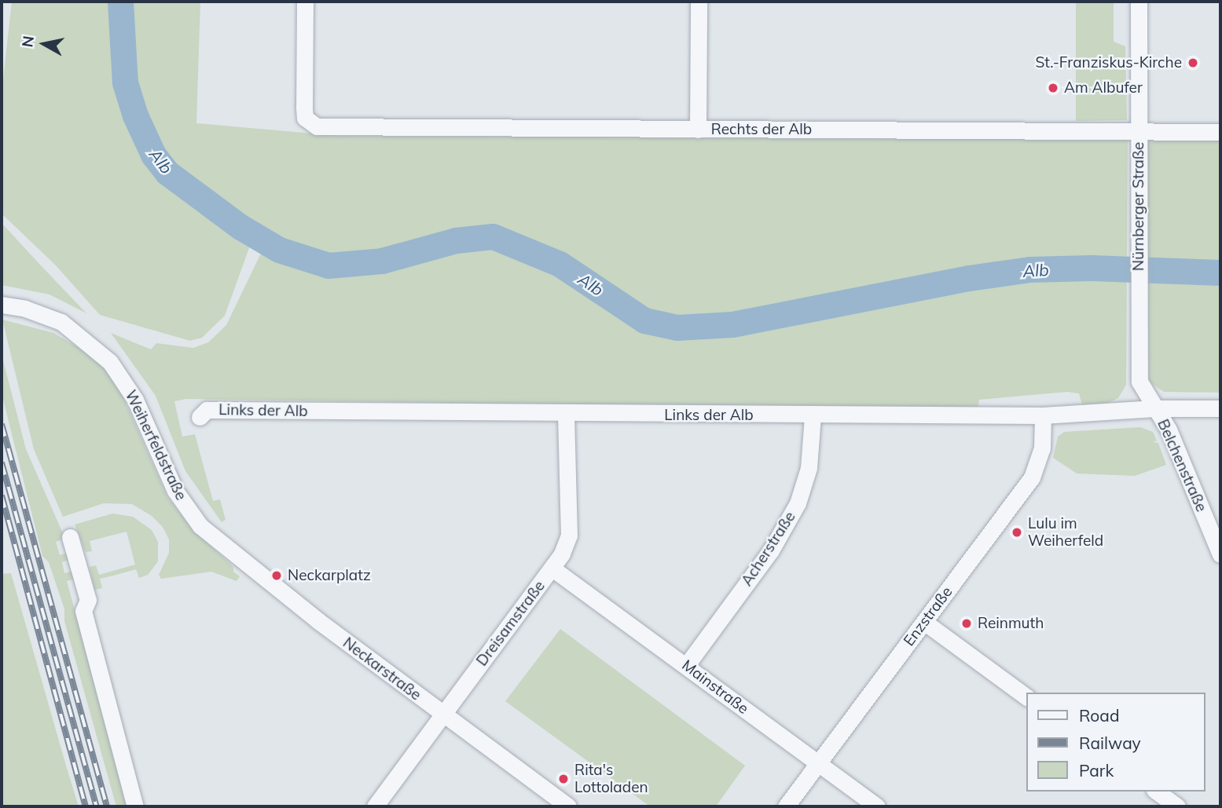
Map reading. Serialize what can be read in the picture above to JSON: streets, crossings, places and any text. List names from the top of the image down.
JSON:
{
  "streets": {
    "street": [
      "Rechts der Alb",
      "Nürnberger Straße",
      "Links der Alb",
      "Weiherfeldstraße",
      "Belchenstraße",
      "Acherstraße",
      "Enzstraße",
      "Dreisamstraße",
      "Neckarstraße",
      "Mainstraße"
    ]
  },
  "crossings": [
    ["Rechts der Alb", "Nürnberger Straße"],
    ["Nürnberger Straße", "Links der Alb"],
    ["Nürnberger Straße", "Belchenstraße"],
    ["Links der Alb", "Belchenstraße"],
    ["Links der Alb", "Acherstraße"],
    ["Links der Alb", "Enzstraße"],
    ["Links der Alb", "Dreisamstraße"],
    ["Weiherfeldstraße", "Neckarstraße"],
    ["Acherstraße", "Mainstraße"],
    ["Enzstraße", "Mainstraße"],
    ["Dreisamstraße", "Neckarstraße"],
    ["Dreisamstraße", "Mainstraße"]
  ],
  "water": ["Alb"],
  "places": [
    "St.-Franziskus-Kirche",
    "Am Albufer",
    "Lulu im Weiherfeld",
    "Neckarplatz",
    "Reinmuth",
    "Rita's Lottoladen"
  ],
  "legend": ["Road", "Railway", "Park"],
  "north": "left"
}
